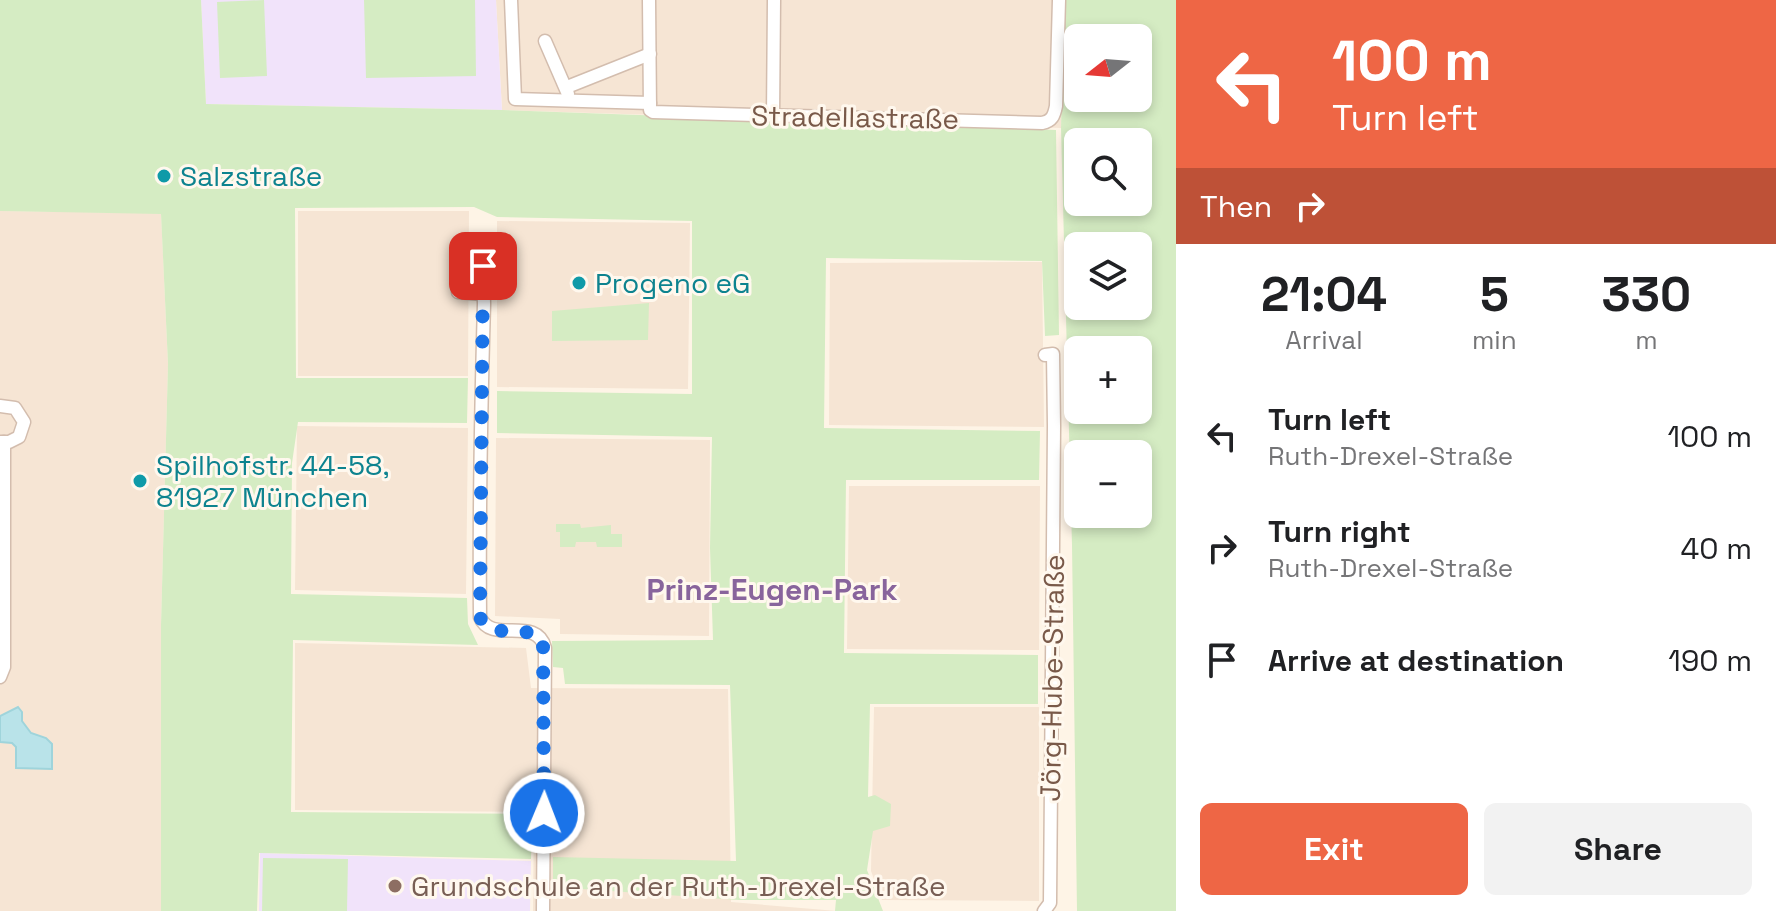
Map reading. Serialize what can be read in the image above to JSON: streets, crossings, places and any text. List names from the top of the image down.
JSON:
{
  "streets": {
    "street": ["Stradellastraße", "Jörg-Hube-Straße"]
  },
  "districts": ["Prinz-Eugen-Park"],
  "places": [
    "Salzstraße",
    "Progeno eG",
    "Spilhofstr. 44-58, 81927 München",
    "Grundschule an der Ruth-Drexel-Straße"
  ],
  "north": "left",
  "page": {
    "turn": ["100 m", "Turn left"],
    "map_buttons": ["+", "−"],
    "then": "Then",
    "eta": [
      "21:04",
      "Arrival",
      "5",
      "min",
      "330",
      "m"
    ],
    "list": [
      {
        "name": "Turn left",
        "note": "Ruth-Drexel-Straße",
        "value": "100 m"
      },
      {
        "name": "Turn right",
        "note": "Ruth-Drexel-Straße",
        "value": "40 m"
      },
      {
        "name": "Arrive at destination",
        "value": "190 m"
      }
    ],
    "buttons": ["Exit", "Share"]
  }
}
